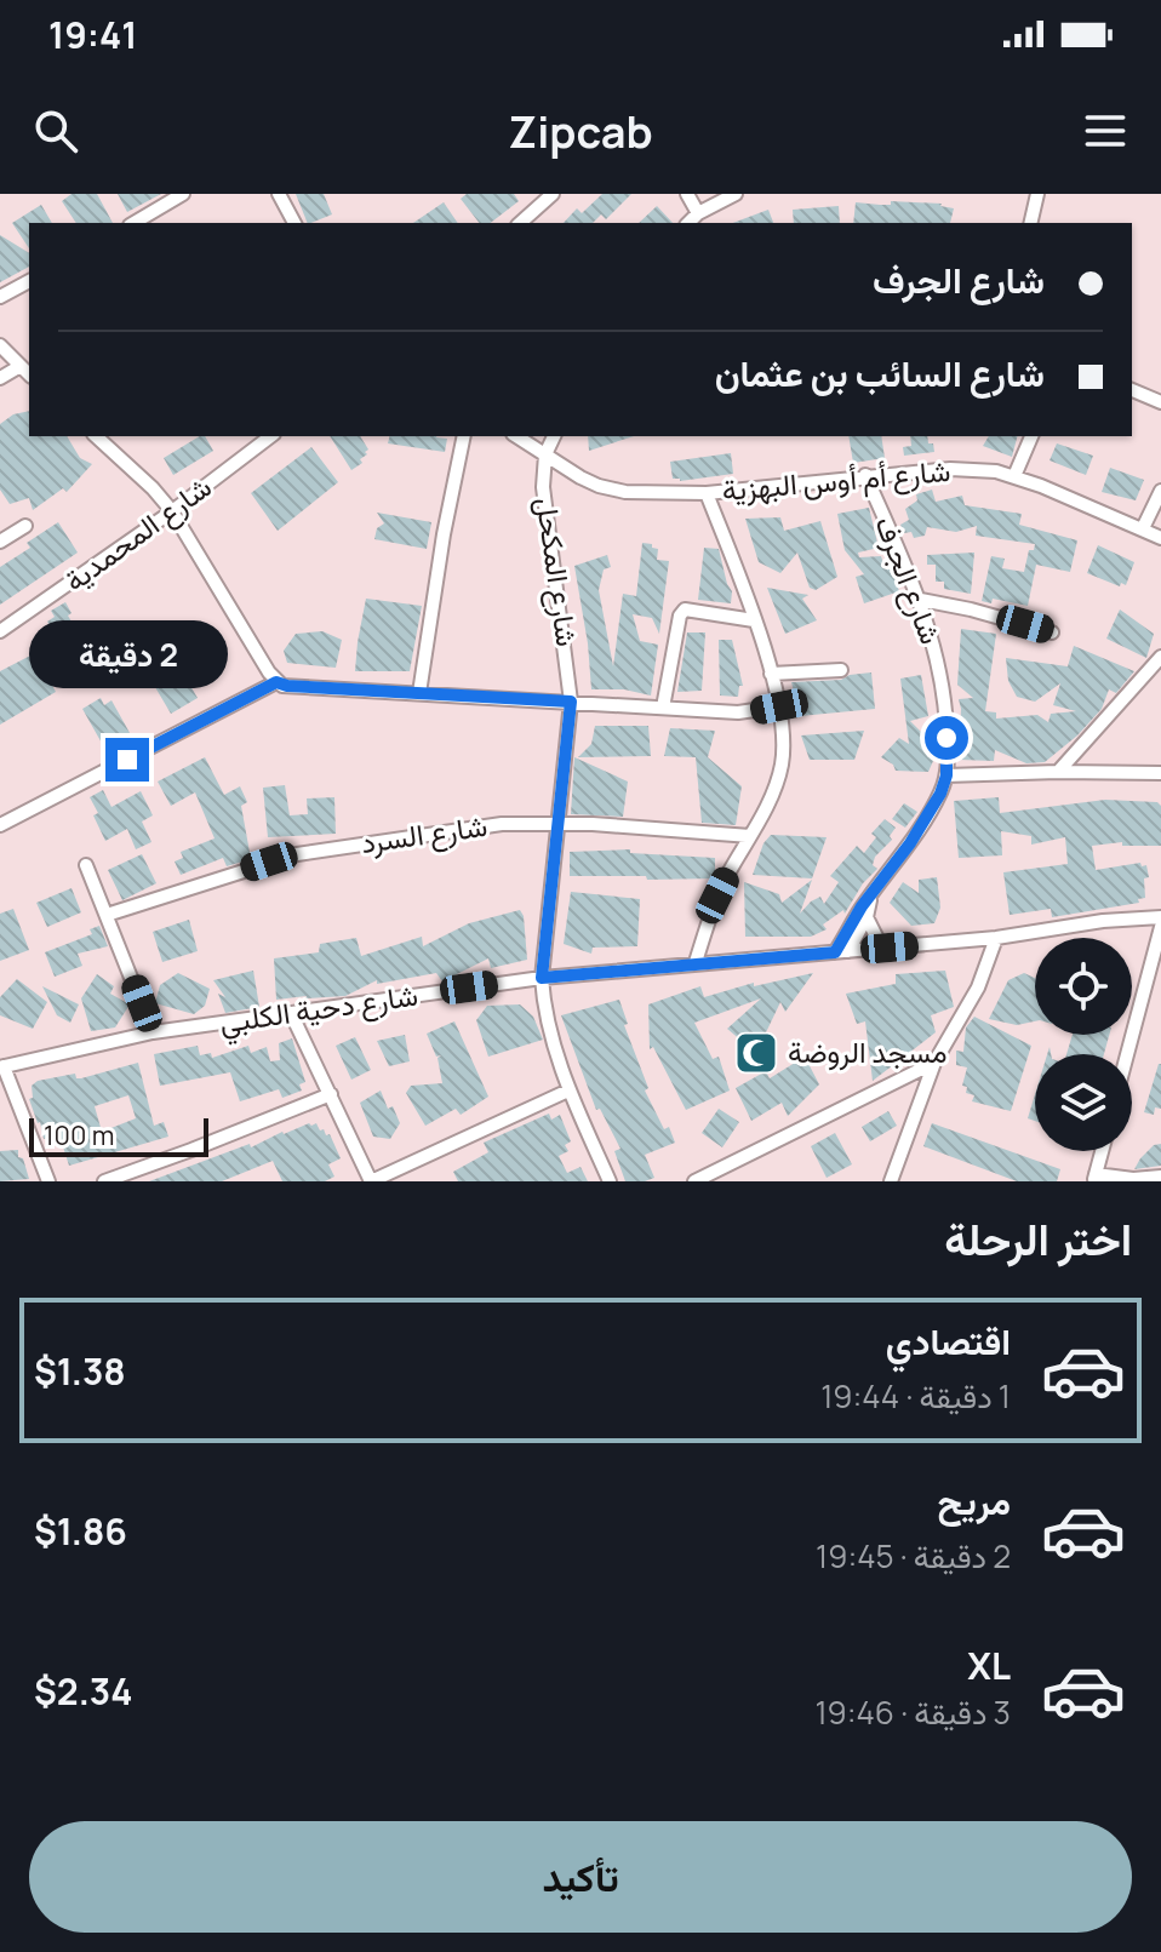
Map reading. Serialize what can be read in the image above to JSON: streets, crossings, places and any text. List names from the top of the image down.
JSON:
{
  "streets": {
    "street": [
      "شارع أم أوس البهزية",
      "شارع المحمدية",
      "شارع المكحل",
      "شارع الجرف",
      "شارع السرد",
      "شارع دحية الكلبي"
    ]
  },
  "crossings": [
    ["شارع أم أوس البهزية", "شارع المكحل"],
    ["شارع أم أوس البهزية", "شارع الجرف"],
    ["شارع المكحل", "شارع السرد"],
    ["شارع المكحل", "شارع دحية الكلبي"],
    ["شارع الجرف", "شارع دحية الكلبي"]
  ],
  "places": {
    "mosque": ["مسجد الروضة"]
  },
  "scale_bar": "100 m",
  "page": {
    "status": "19:41",
    "header": "Zipcab",
    "banner": ["شارع الجرف", "شارع السائب بن عثمان"],
    "bubble": "2 دقيقة",
    "scale": "100 m",
    "heading": "اختر الرحلة",
    "list": [
      {
        "name": "اقتصادي",
        "note": "1 دقيقة · 19:44",
        "value": "$1.38"
      },
      {
        "name": "مريح",
        "note": "2 دقيقة · 19:45",
        "value": "$1.86"
      },
      {
        "name": "XL",
        "note": "3 دقيقة · 19:46",
        "value": "$2.34"
      }
    ],
    "buttons": "تأكيد"
  }
}
